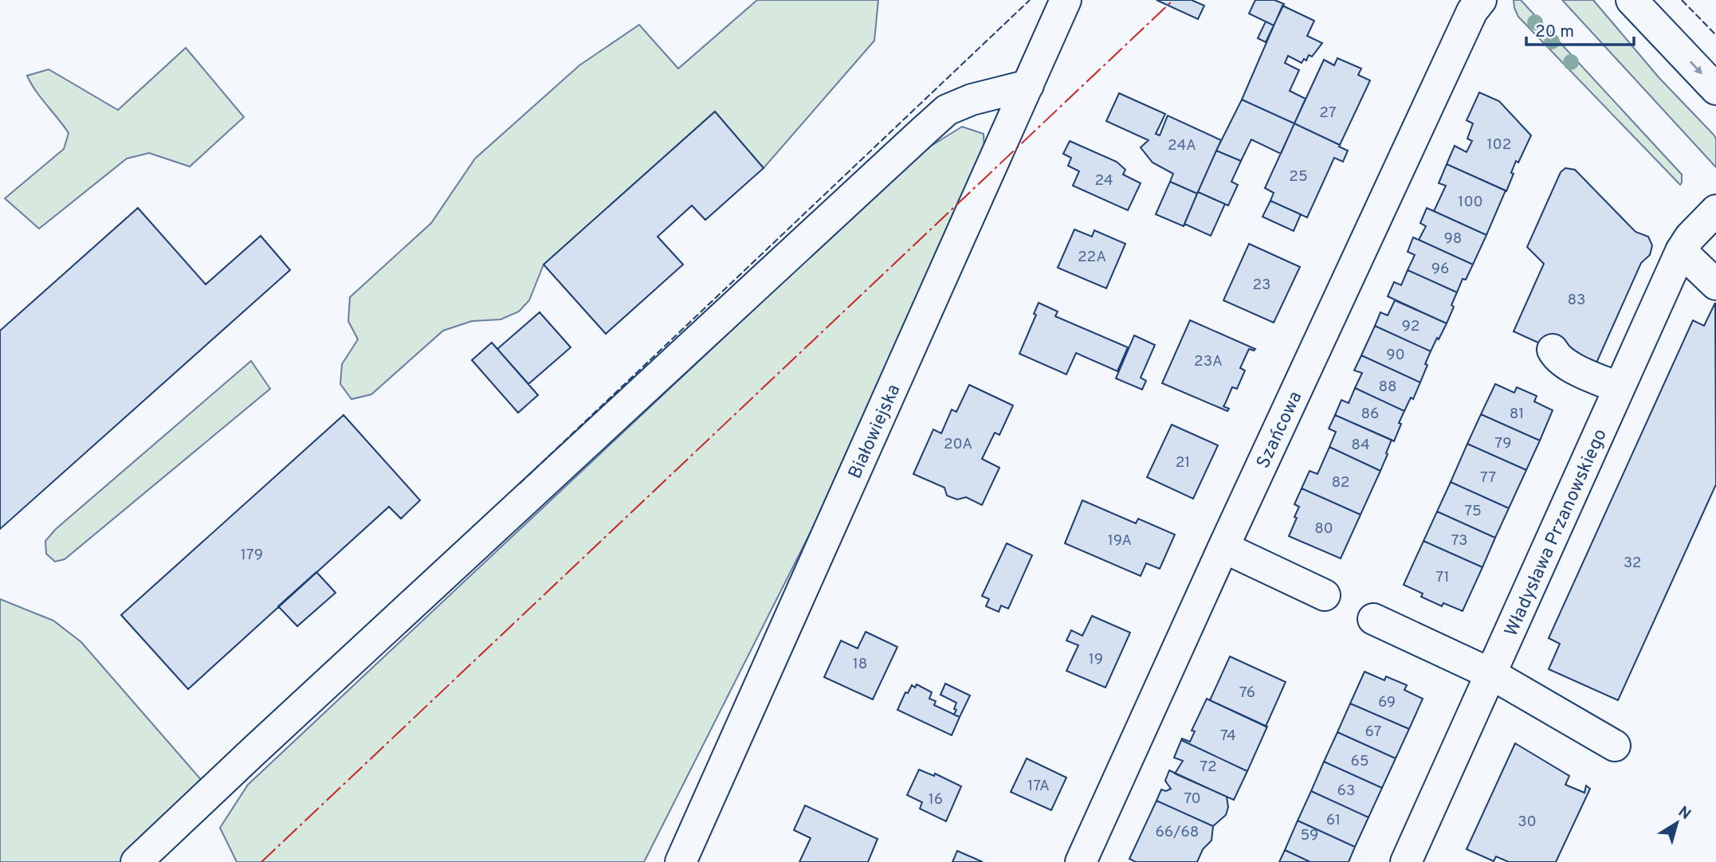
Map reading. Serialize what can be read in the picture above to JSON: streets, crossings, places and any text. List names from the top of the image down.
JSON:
{
  "streets": {
    "street": ["Szańcowa", "Białowiejska", "Władysława Przanowskiego"]
  },
  "house_numbers": [
    "27",
    "102",
    "24A",
    "25",
    "24",
    "100",
    "98",
    "22A",
    "96",
    "23",
    "83",
    "92",
    "90",
    "23A",
    "88",
    "86",
    "81",
    "79",
    "20A",
    "84",
    "21",
    "77",
    "82",
    "75",
    "80",
    "19A",
    "73",
    "179",
    "32",
    "71",
    "19",
    "18",
    "76",
    "69",
    "67",
    "74",
    "65",
    "72",
    "17A",
    "63",
    "70",
    "16",
    "61",
    "30",
    "66/68",
    "59"
  ],
  "scale_bar": "20 m",
  "north": "top right"
}
